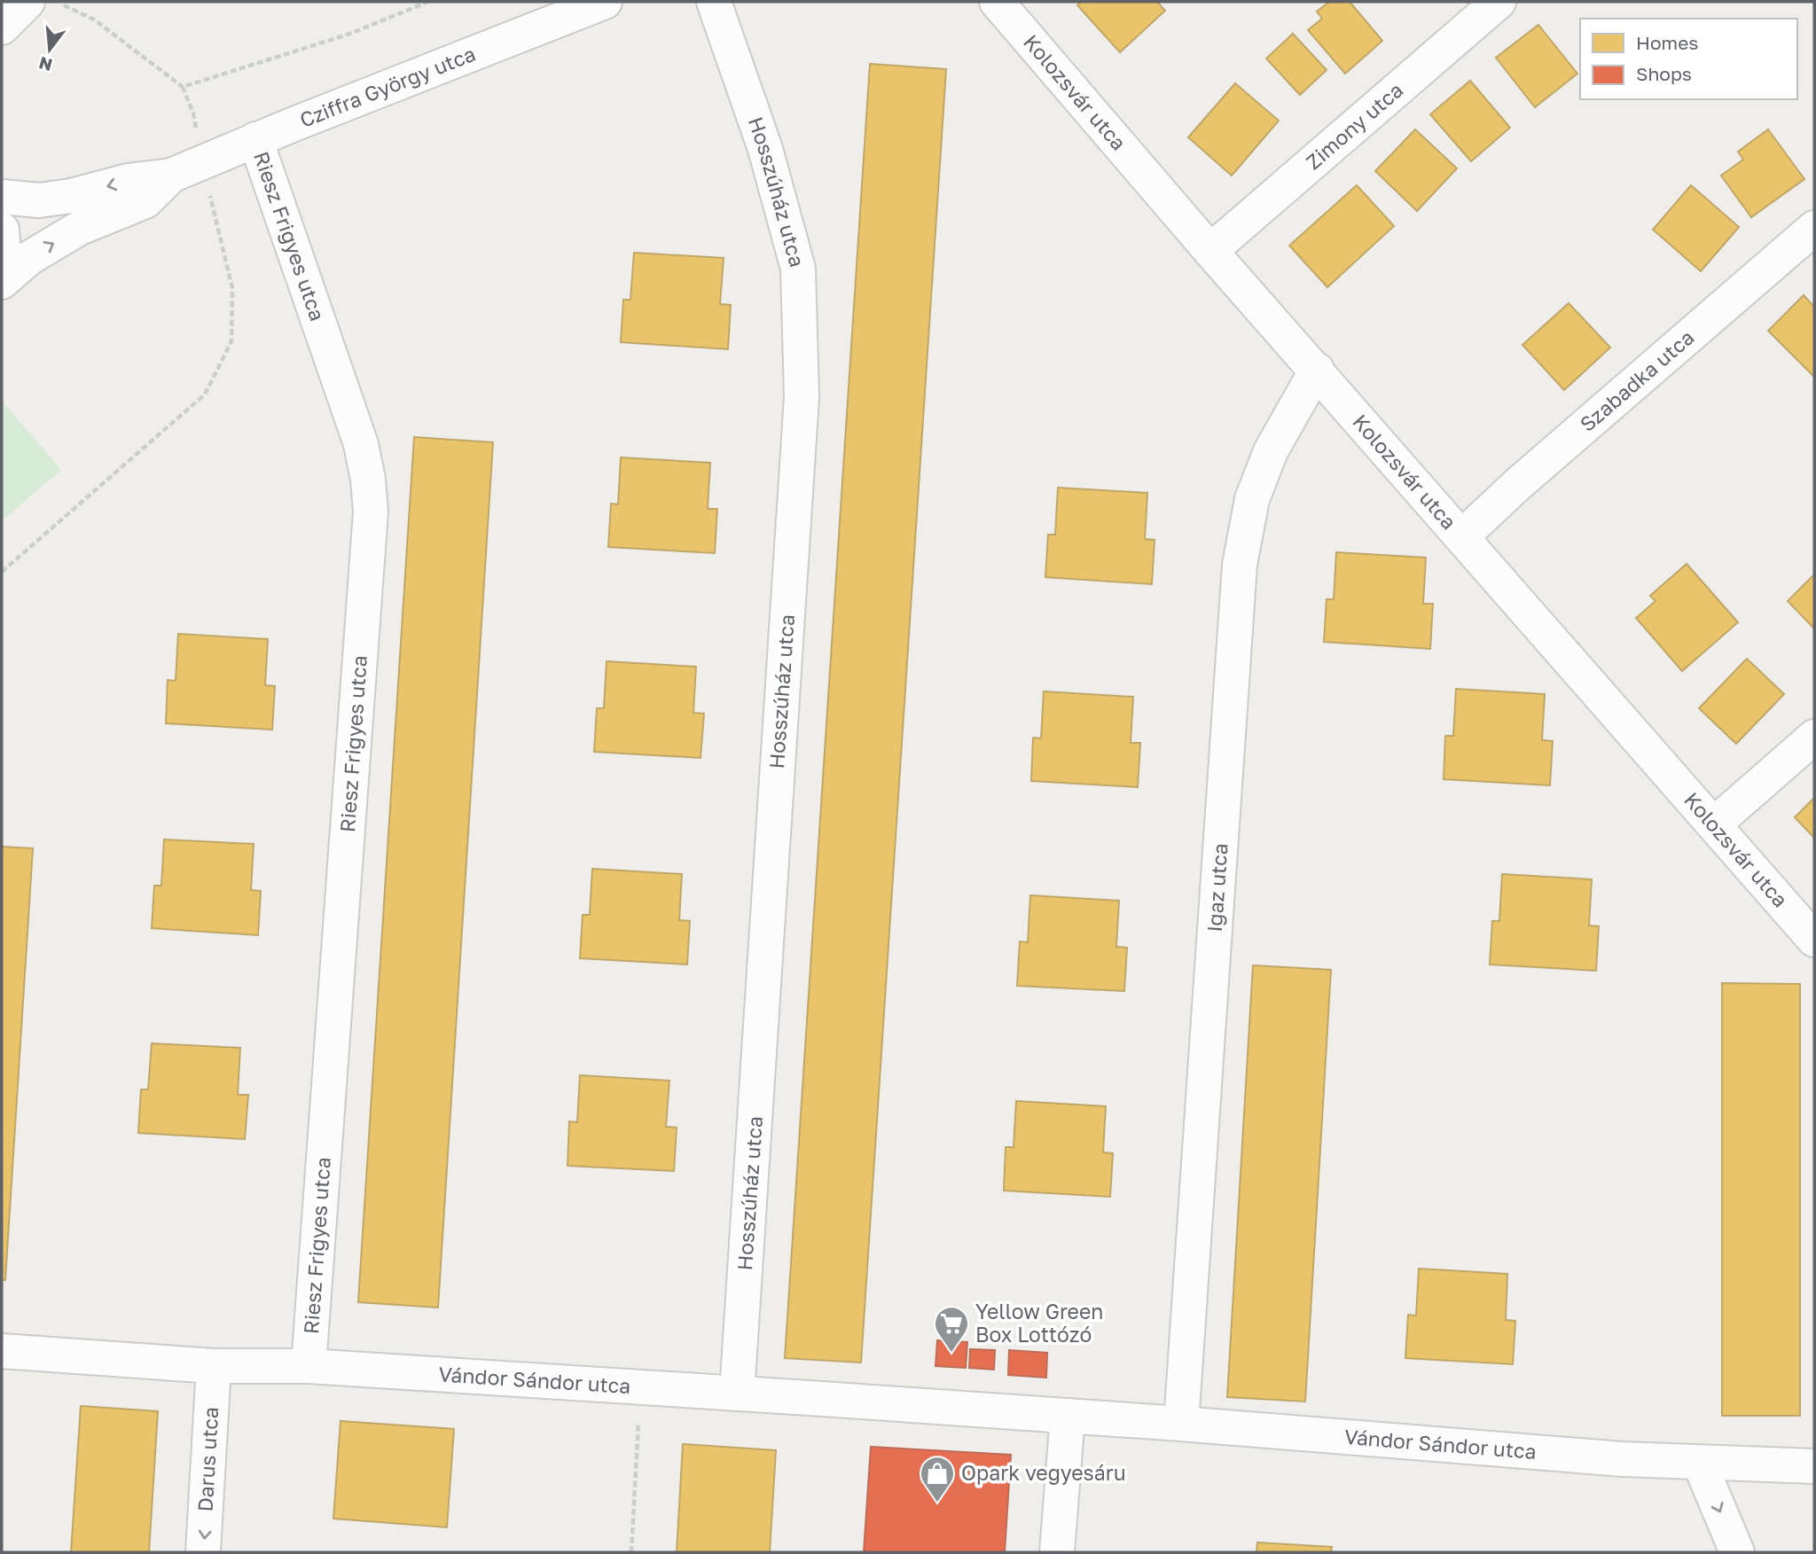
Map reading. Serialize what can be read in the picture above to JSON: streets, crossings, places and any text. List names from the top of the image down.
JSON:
{
  "streets": {
    "street": [
      "Cziffra György utca",
      "Kolozsvár utca",
      "Zimony utca",
      "Hosszúház utca",
      "Riesz Frigyes utca",
      "Szabadka utca",
      "Igaz utca",
      "Vándor Sándor utca",
      "Darus utca"
    ]
  },
  "crossings": [
    ["Cziffra György utca", "Riesz Frigyes utca"],
    ["Kolozsvár utca", "Zimony utca"],
    ["Kolozsvár utca", "Szabadka utca"],
    ["Kolozsvár utca", "Igaz utca"],
    ["Hosszúház utca", "Vándor Sándor utca"],
    ["Riesz Frigyes utca", "Vándor Sándor utca"],
    ["Igaz utca", "Vándor Sándor utca"],
    ["Vándor Sándor utca", "Darus utca"]
  ],
  "one_way": ["Darus utca"],
  "places": {
    "supermarket": ["Yellow Green Box Lottózó"],
    "shop": ["Opark vegyesáru"]
  },
  "legend": ["Homes", "Shops"],
  "north": "bottom"
}
